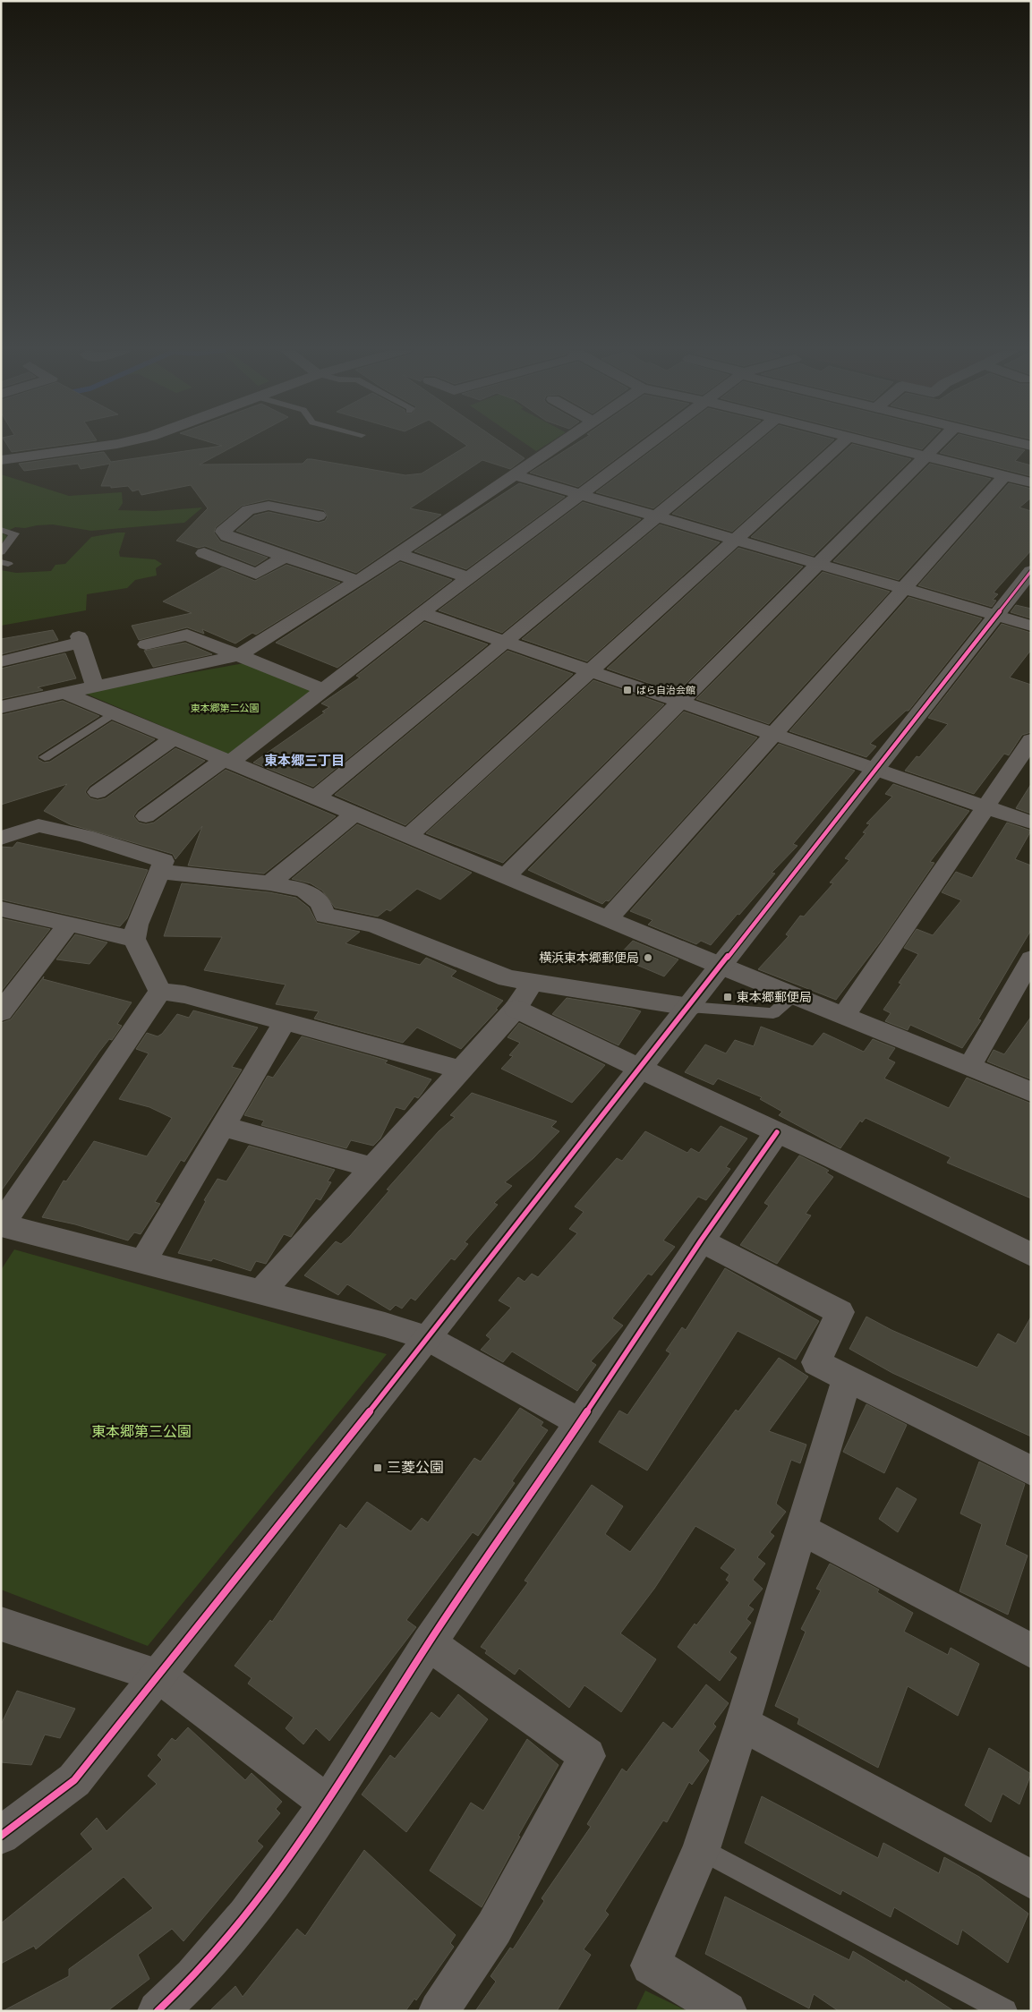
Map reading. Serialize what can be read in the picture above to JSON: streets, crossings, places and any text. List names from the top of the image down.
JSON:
{
  "districts": ["東本郷三丁目"],
  "parks": ["東本郷第二公園", "東本郷第三公園"],
  "places": {
    "transit": ["ばら自治会館", "東本郷郵便局", "三菱公園"],
    "other": ["横浜東本郷郵便局"]
  }
}
